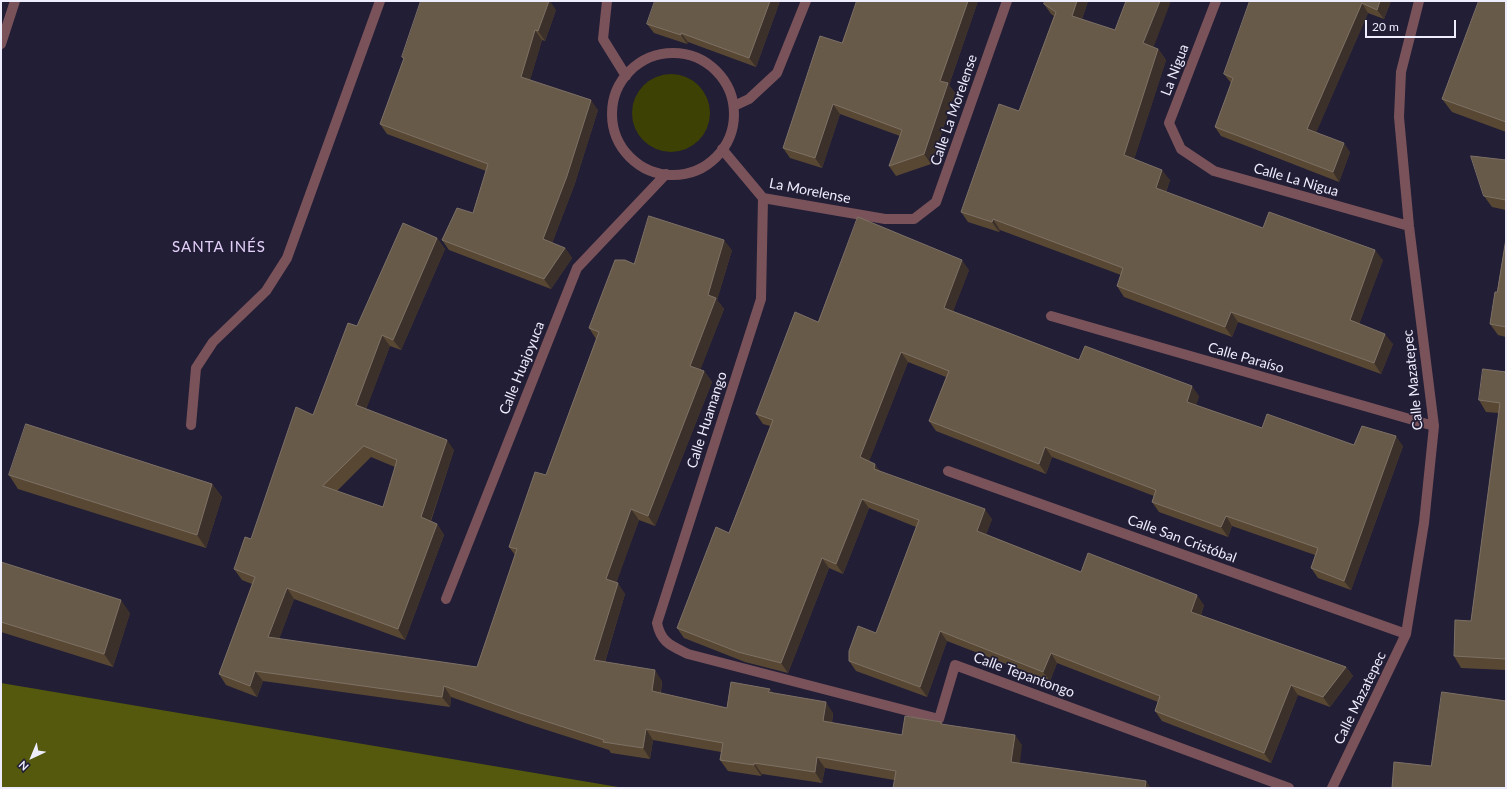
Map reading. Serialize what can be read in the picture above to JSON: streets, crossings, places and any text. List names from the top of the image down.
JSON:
{
  "streets": {
    "street": [
      "La Nigua",
      "Calle La Morelense",
      "Calle La Nigua",
      "La Morelense",
      "Calle Paraíso",
      "Calle Huajoyuca",
      "Calle Mazatepec",
      "Calle Huamango",
      "Calle San Cristóbal",
      "Calle Tepantongo"
    ]
  },
  "crossings": [
    ["La Nigua", "Calle La Nigua"],
    ["Calle La Morelense", "La Morelense"],
    ["Calle La Nigua", "Calle Mazatepec"],
    ["La Morelense", "Calle Huajoyuca"],
    ["La Morelense", "Calle Huamango"],
    ["Calle Paraíso", "Calle Mazatepec"],
    ["Calle Mazatepec", "Calle San Cristóbal"],
    ["Calle Huamango", "Calle Tepantongo"]
  ],
  "districts": ["SANTA INÉS"],
  "scale_bar": "20 m",
  "north": "bottom left"
}
